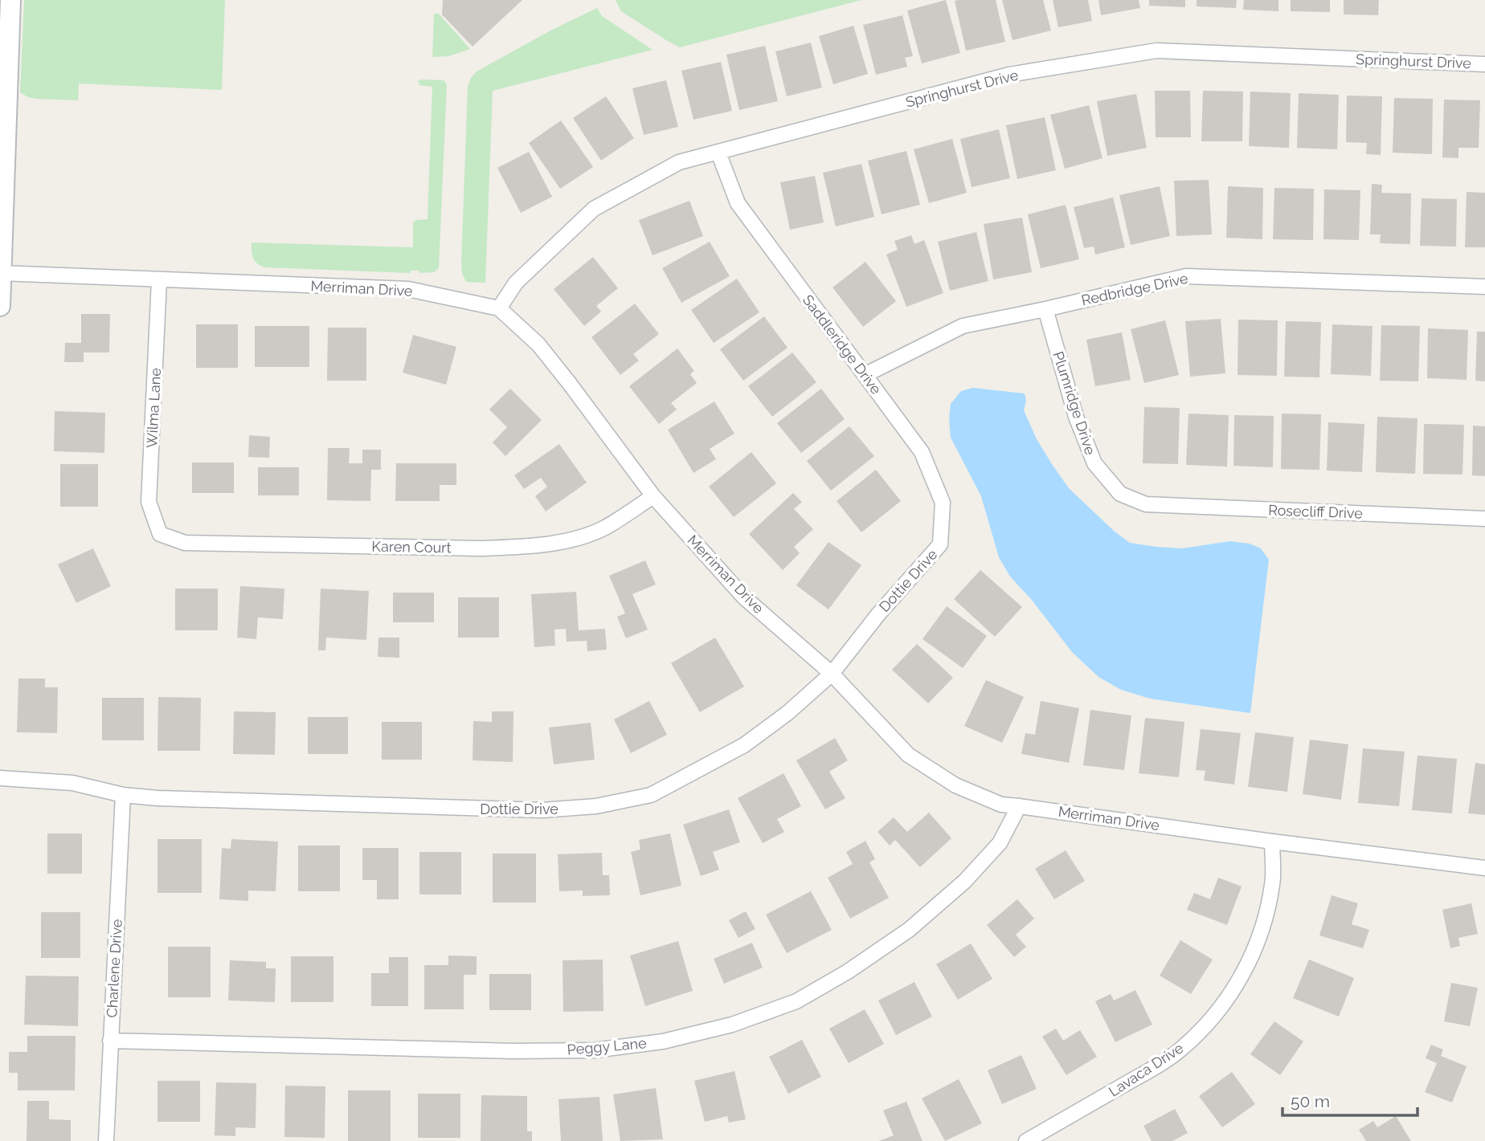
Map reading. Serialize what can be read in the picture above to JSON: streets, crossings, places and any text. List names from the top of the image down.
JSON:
{
  "streets": {
    "street": [
      "Springhurst Drive",
      "Merriman Drive",
      "Redbridge Drive",
      "Saddleridge Drive",
      "Plumridge Drive",
      "Wilma Lane",
      "Rosecliff Drive",
      "Karen Court",
      "Dottie Drive",
      "Charlene Drive",
      "Peggy Lane",
      "Lavaca Drive"
    ]
  },
  "crossings": [
    ["Springhurst Drive", "Merriman Drive"],
    ["Springhurst Drive", "Saddleridge Drive"],
    ["Merriman Drive", "Wilma Lane"],
    ["Merriman Drive", "Karen Court"],
    ["Merriman Drive", "Dottie Drive"],
    ["Merriman Drive", "Peggy Lane"],
    ["Merriman Drive", "Lavaca Drive"],
    ["Redbridge Drive", "Saddleridge Drive"],
    ["Redbridge Drive", "Plumridge Drive"],
    ["Saddleridge Drive", "Dottie Drive"],
    ["Plumridge Drive", "Rosecliff Drive"],
    ["Wilma Lane", "Karen Court"],
    ["Dottie Drive", "Charlene Drive"],
    ["Charlene Drive", "Peggy Lane"]
  ],
  "scale_bar": "50 m"
}
